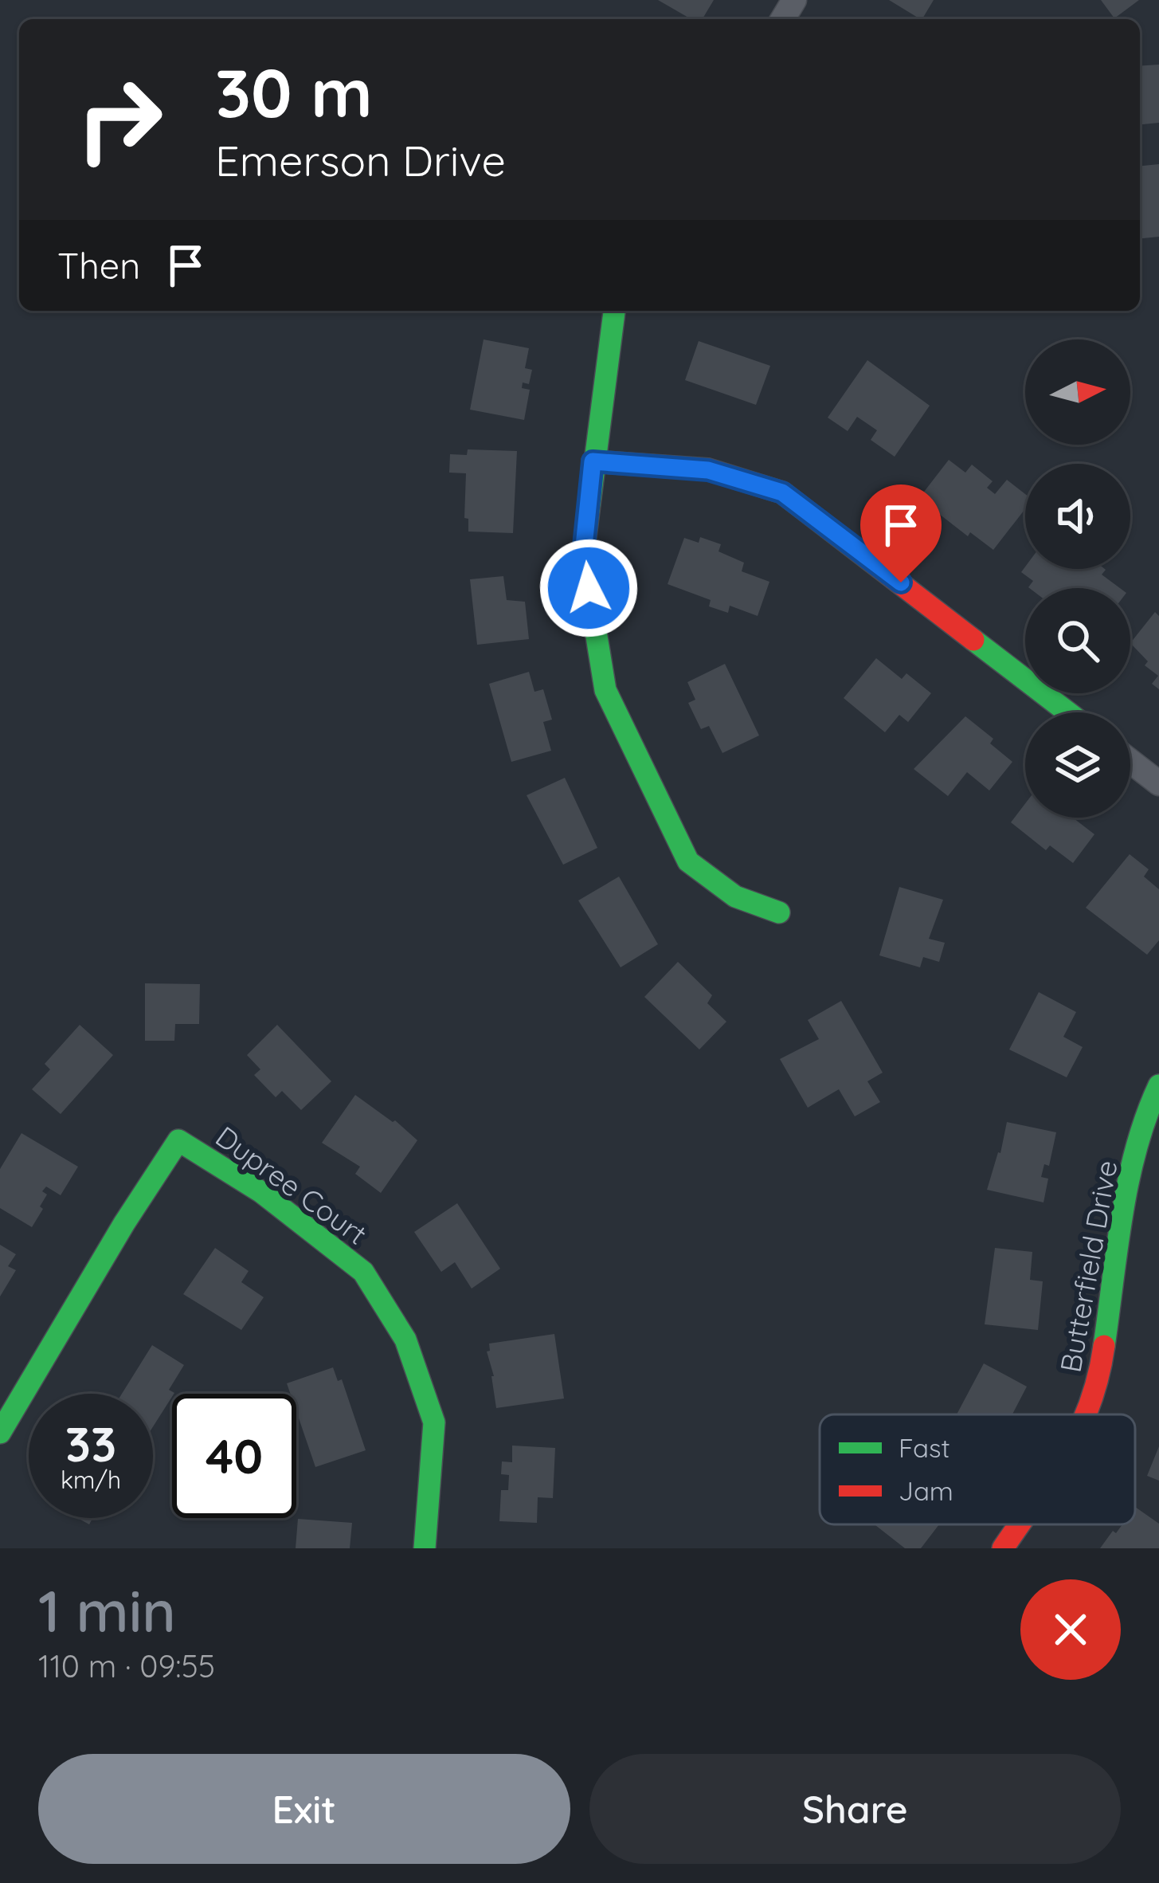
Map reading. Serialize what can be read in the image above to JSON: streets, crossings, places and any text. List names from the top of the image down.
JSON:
{
  "streets": {
    "street": ["Dupree Court", "Butterfield Drive"]
  },
  "legend": ["Fast", "Jam"],
  "north": "right",
  "page": {
    "turn": ["30 m", "Emerson Drive"],
    "then": "Then",
    "speed": "33 km/h",
    "limit": "40",
    "heading": ["1 min", "110 m · 09:55"],
    "buttons": ["Exit", "Share"]
  }
}
